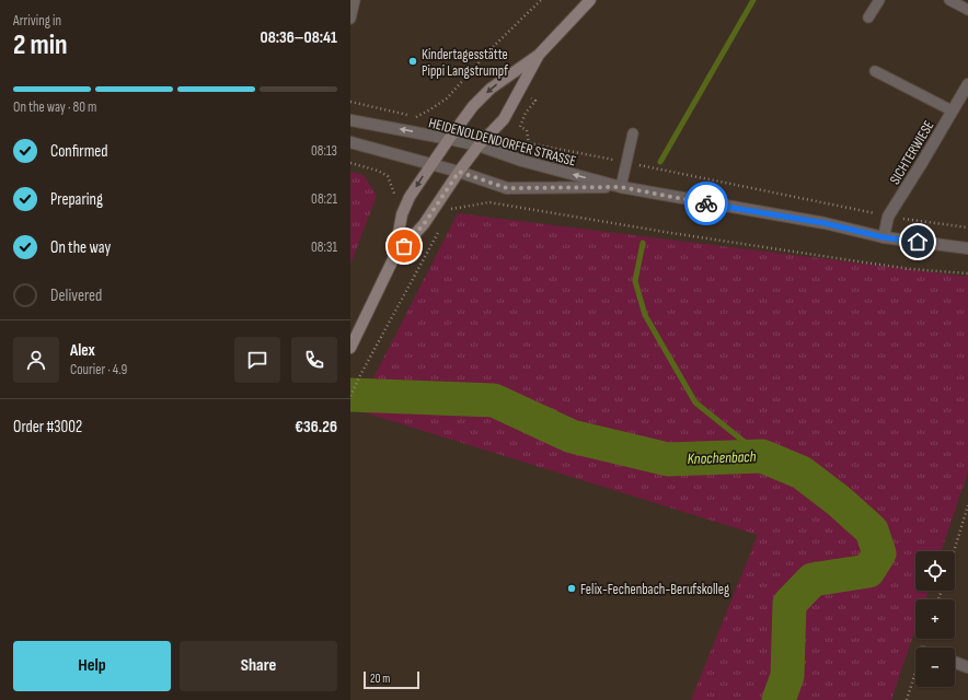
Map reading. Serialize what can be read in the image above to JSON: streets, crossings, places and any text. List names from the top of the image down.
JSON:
{
  "streets": {
    "street": ["HEIDENOLDENDORFER STRASSE", "SICHTERWIESE"]
  },
  "crossings": [
    ["HEIDENOLDENDORFER STRASSE", "SICHTERWIESE"]
  ],
  "water": ["Knochenbach"],
  "places": ["Kindertagesstätte Pippi Langstrumpf", "Felix-Fechenbach-Berufskolleg"],
  "scale_bar": "20 m",
  "page": {
    "heading": ["2 min", "Arriving in", "08:36–08:41"],
    "panel": [
      "Alex",
      "Courier · 4.9",
      "Order #3002",
      "€36.26"
    ],
    "bar": "On the way · 80 m",
    "list": [
      ["Confirmed", "08:13"],
      ["Preparing", "08:21"],
      ["On the way", "08:31"],
      "Delivered"
    ],
    "map_buttons": ["+", "−"],
    "buttons": ["Help", "Share"],
    "scale": "20 m"
  }
}
